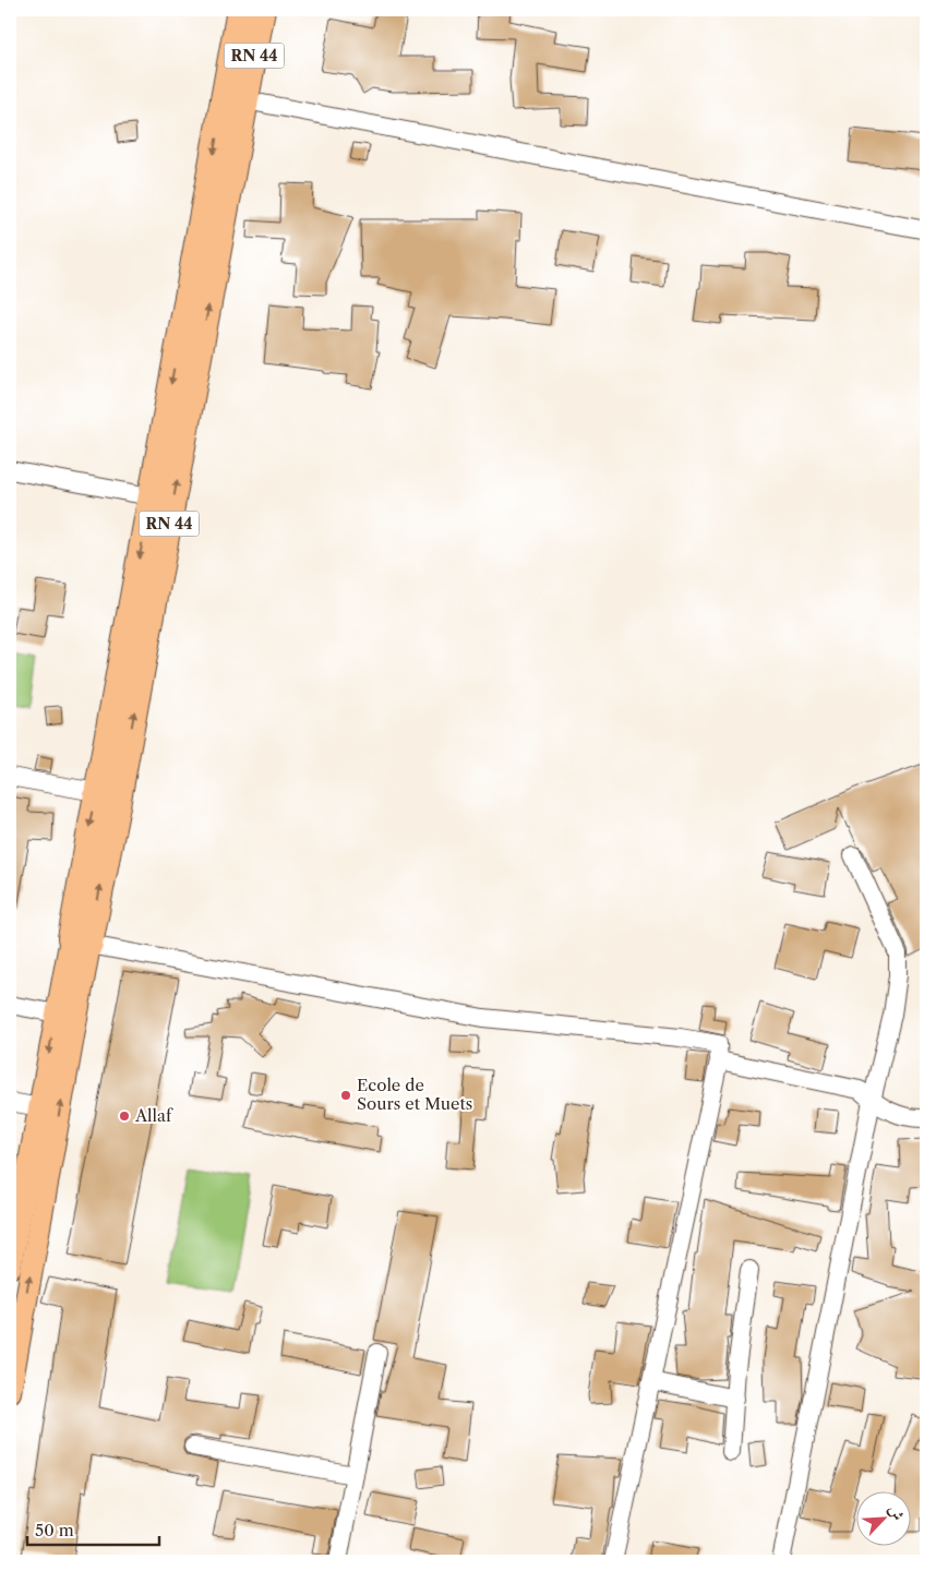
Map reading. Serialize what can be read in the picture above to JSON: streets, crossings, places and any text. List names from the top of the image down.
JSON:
{
  "streets": {
    "highway": ["RN 44"]
  },
  "places": ["Ecole de Sours et Muets", "Allaf"],
  "scale_bar": "50 m",
  "north": "top right"
}
